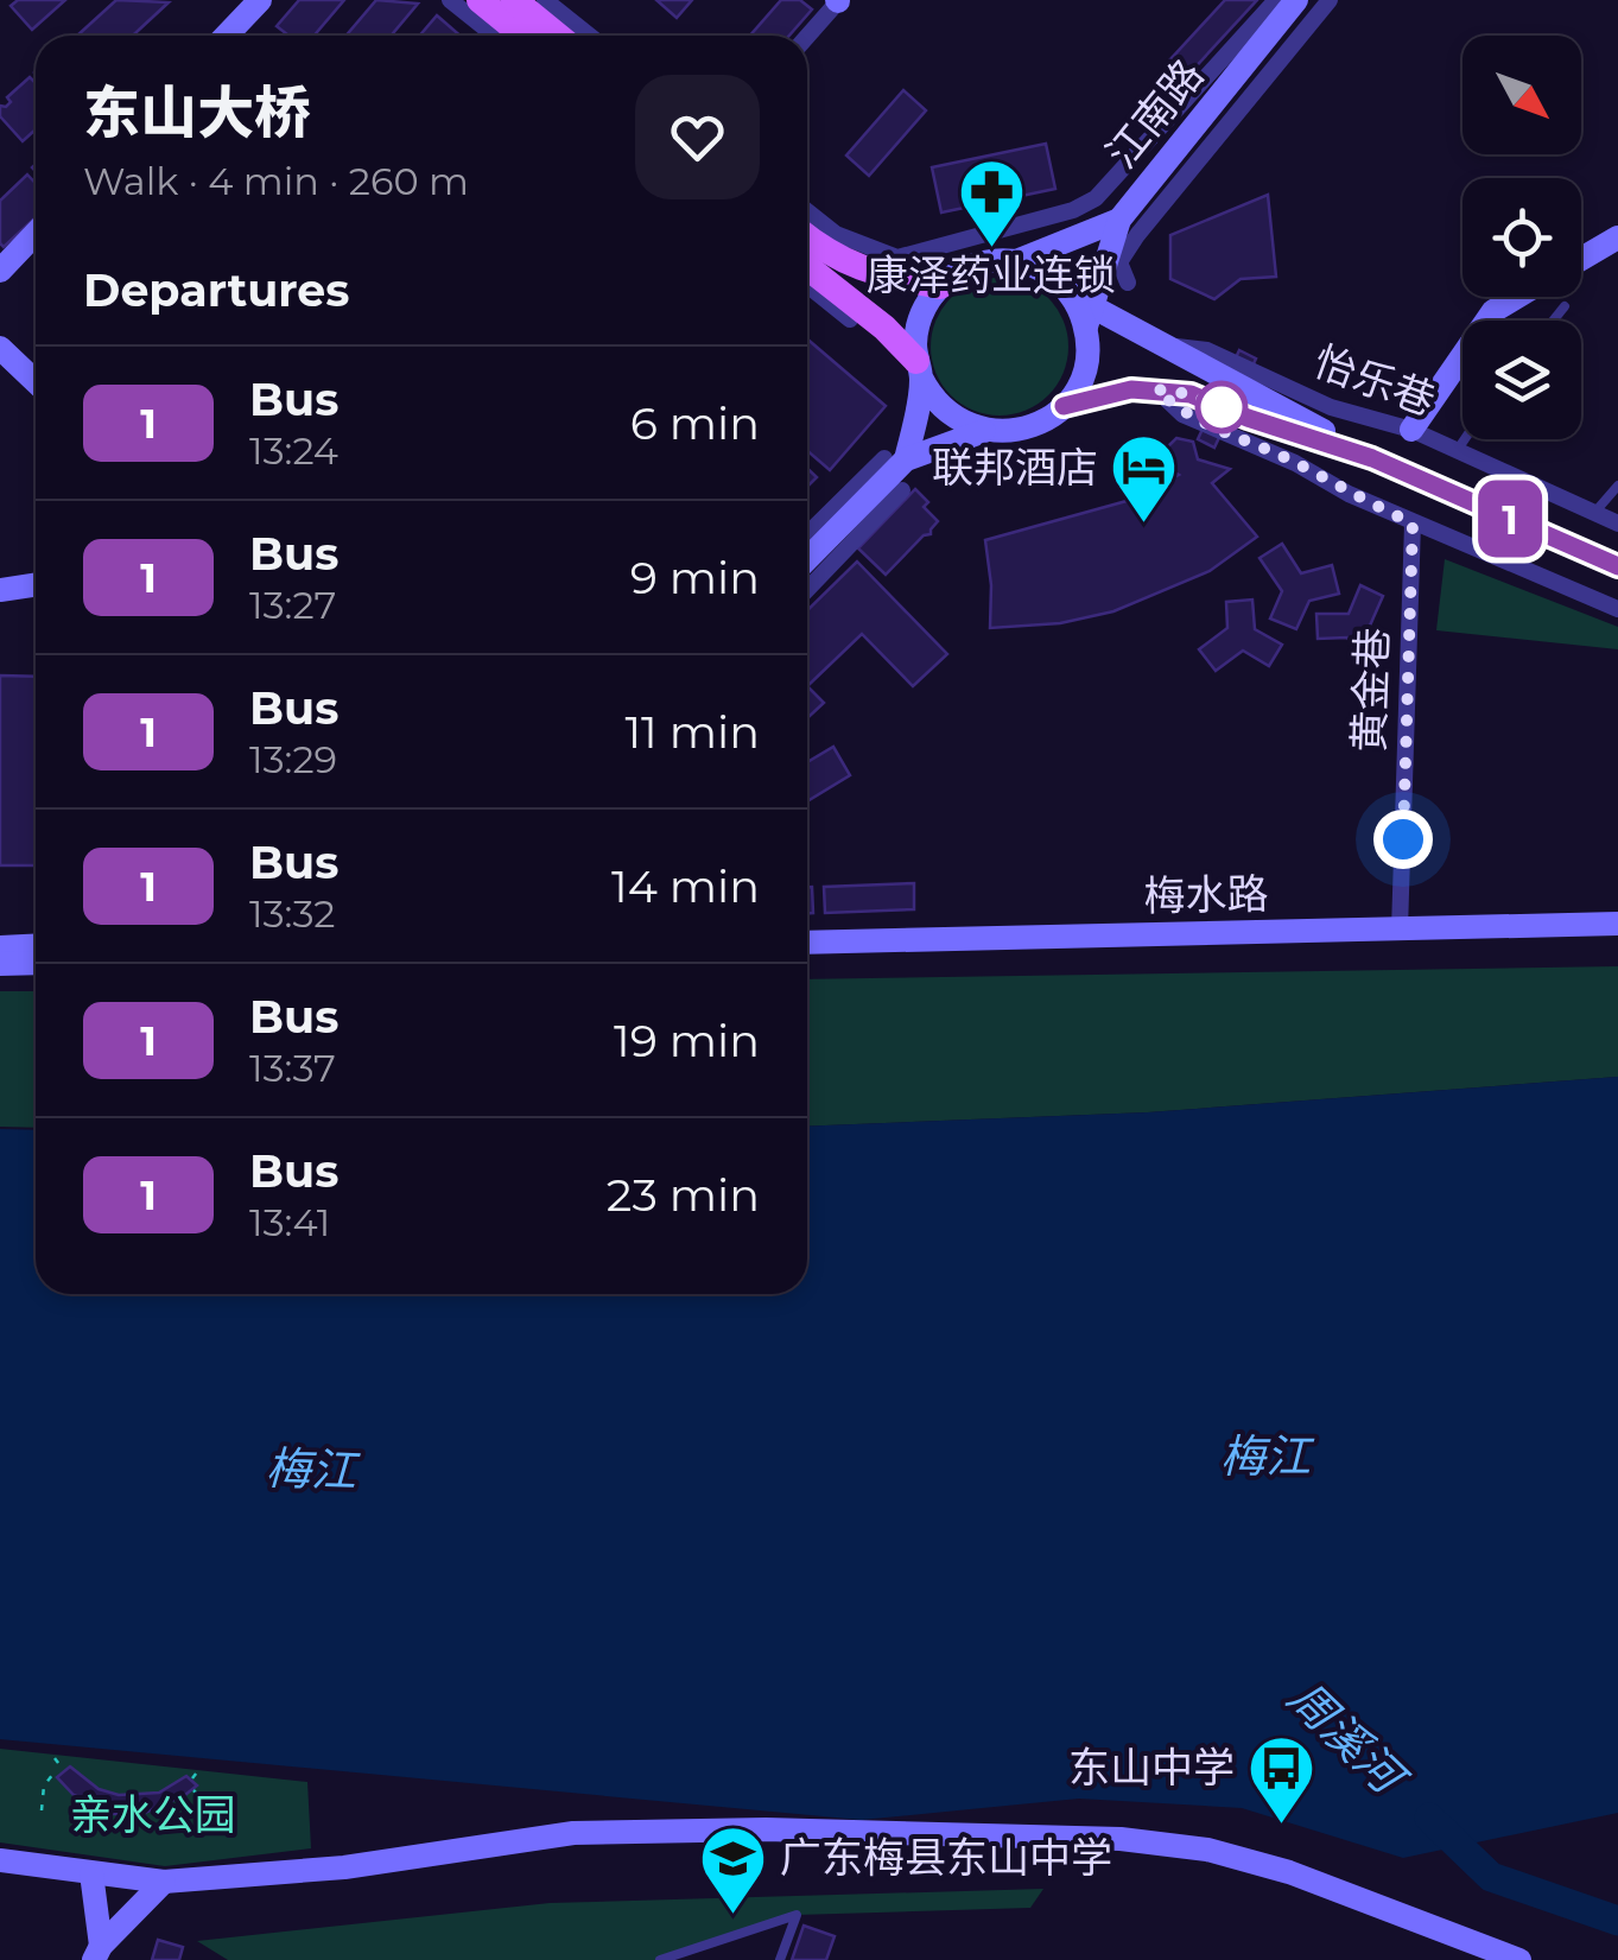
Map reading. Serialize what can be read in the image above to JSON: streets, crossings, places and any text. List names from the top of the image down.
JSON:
{
  "streets": {
    "main road": ["江南路", "梅水路"],
    "street": ["怡乐巷", "黄金巷"]
  },
  "crossings": [
    ["黄金巷", "梅水路"]
  ],
  "water": ["梅江", "周溪河"],
  "parks": ["亲水公园"],
  "places": {
    "pharmacy": ["康泽药业连锁"],
    "hotel": ["联邦酒店"],
    "bus stop": ["东山中学"],
    "school or university": ["广东梅县东山中学"]
  },
  "lines": ["bus line 1"],
  "north": "bottom right",
  "page": {
    "on_map": "1",
    "heading": [
      ["东山大桥", "Walk · 4 min · 260 m"],
      "Departures"
    ],
    "list": [
      {
        "mark": "1",
        "name": "Bus",
        "note": "13:24",
        "value": "6 min"
      },
      {
        "mark": "1",
        "name": "Bus",
        "note": "13:27",
        "value": "9 min"
      },
      {
        "mark": "1",
        "name": "Bus",
        "note": "13:29",
        "value": "11 min"
      },
      {
        "mark": "1",
        "name": "Bus",
        "note": "13:32",
        "value": "14 min"
      },
      {
        "mark": "1",
        "name": "Bus",
        "note": "13:37",
        "value": "19 min"
      },
      {
        "mark": "1",
        "name": "Bus",
        "note": "13:41",
        "value": "23 min"
      }
    ]
  }
}
